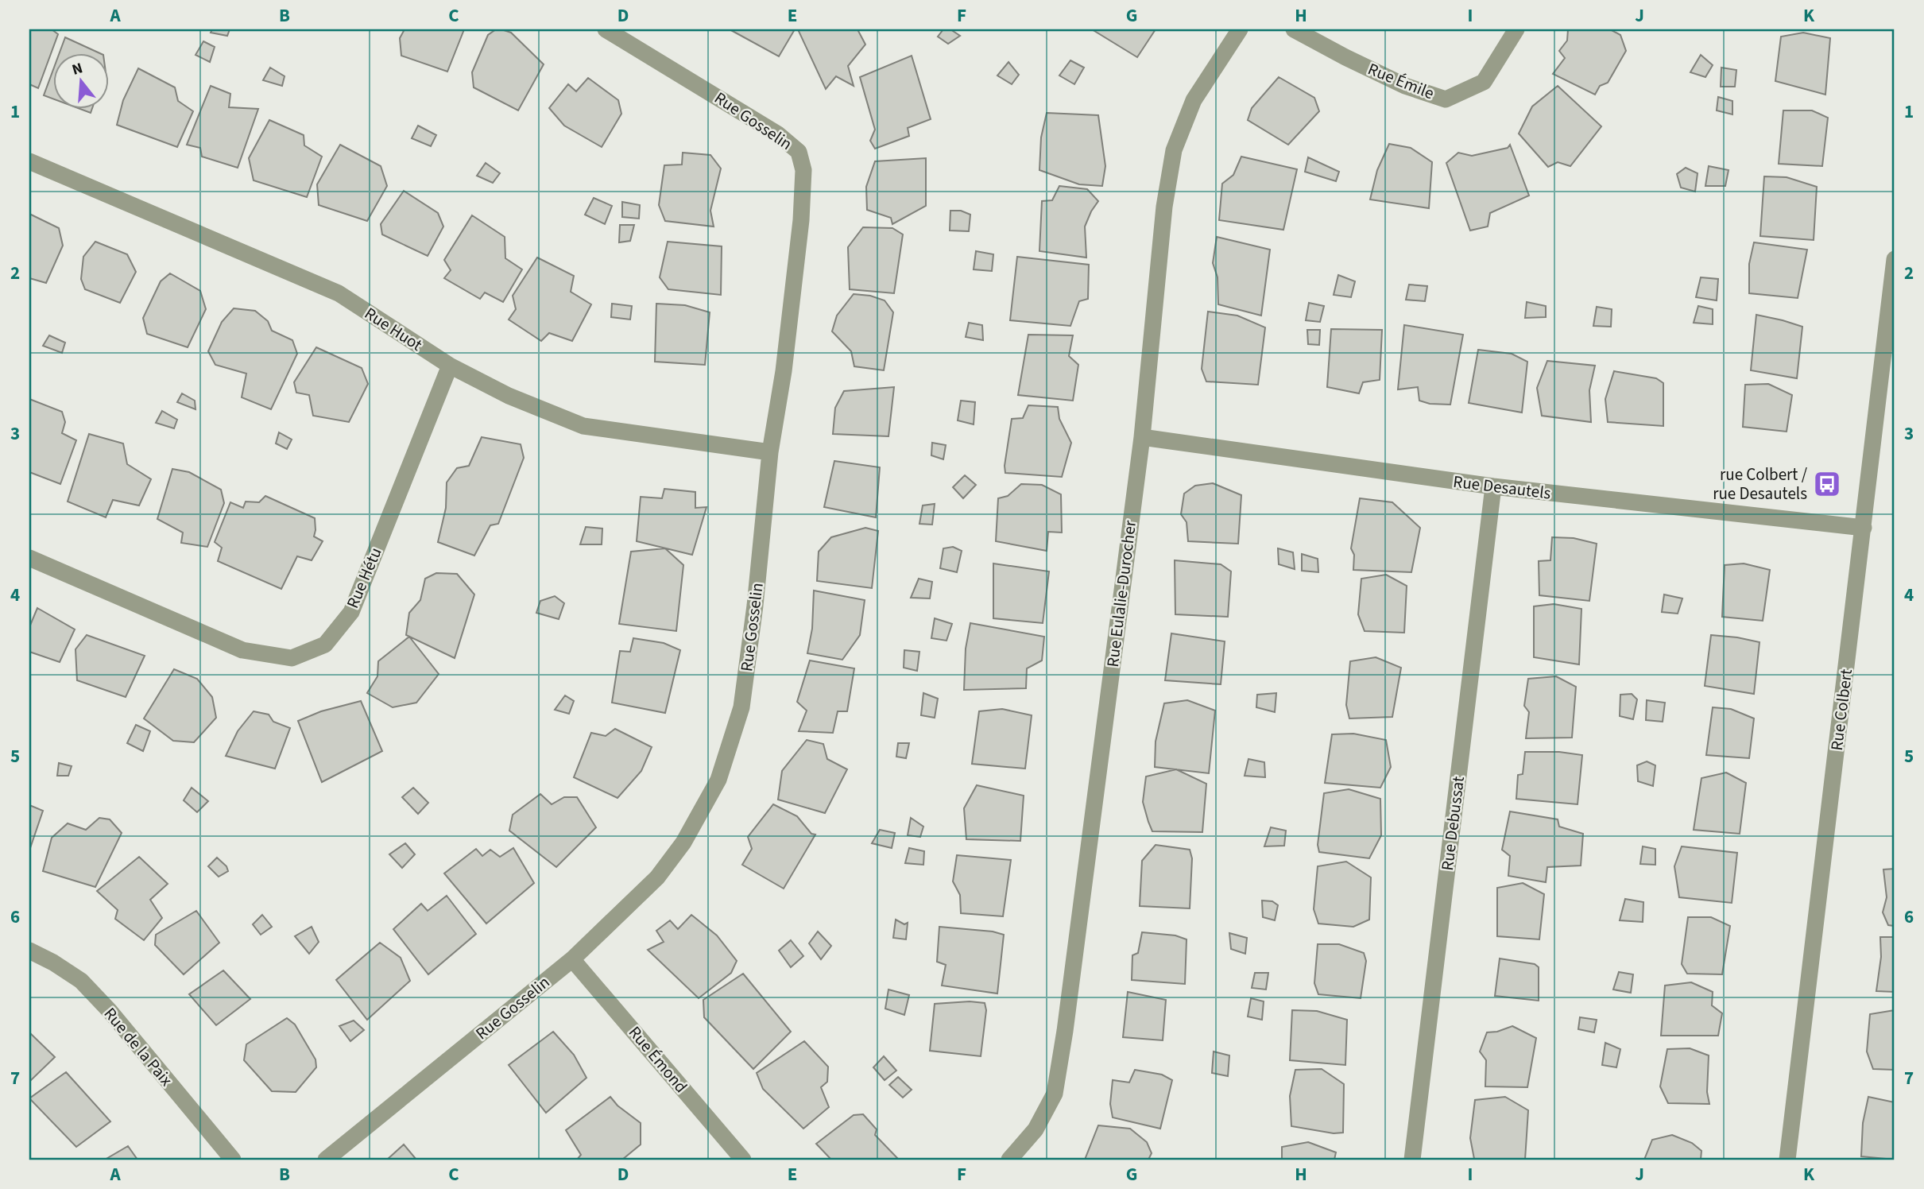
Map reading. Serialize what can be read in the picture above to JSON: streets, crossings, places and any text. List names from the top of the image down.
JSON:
{
  "streets": {
    "street": [
      "Rue Émile",
      "Rue Gosselin",
      "Rue Huot",
      "Rue Desautels",
      "Rue Hétu",
      "Rue Eulalie-Durocher",
      "Rue Colbert",
      "Rue Debussat",
      "Rue de la Paix",
      "Rue Émond"
    ]
  },
  "crossings": [
    ["Rue Gosselin", "Rue Huot"],
    ["Rue Gosselin", "Rue Émond"],
    ["Rue Huot", "Rue Hétu"],
    ["Rue Desautels", "Rue Eulalie-Durocher"],
    ["Rue Desautels", "Rue Colbert"],
    ["Rue Desautels", "Rue Debussat"]
  ],
  "places": {
    "bus stop": ["rue Colbert / rue Desautels"]
  },
  "north": "top",
  "grid": {
    "columns": [
      "A",
      "B",
      "C",
      "D",
      "E",
      "F",
      "G",
      "H",
      "I",
      "J",
      "K"
    ],
    "rows": [
      "1",
      "2",
      "3",
      "4",
      "5",
      "6",
      "7"
    ]
  }
}
